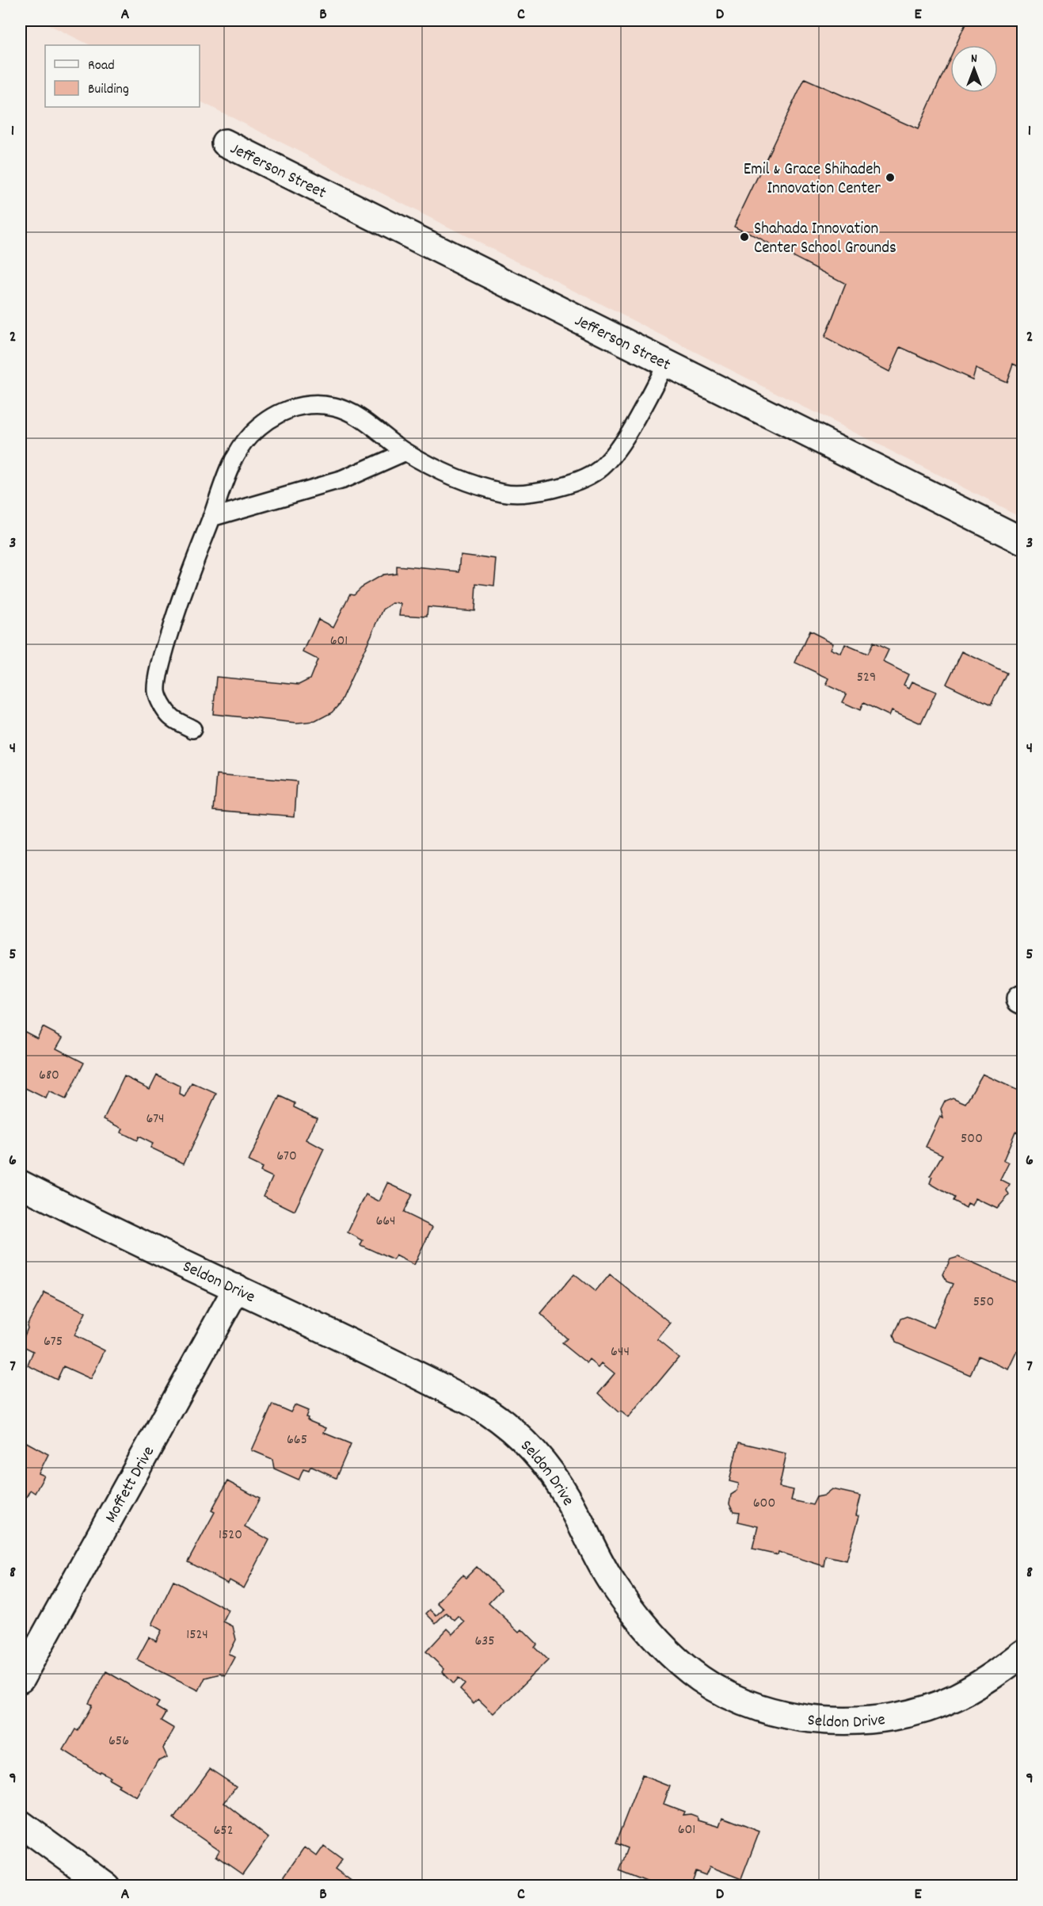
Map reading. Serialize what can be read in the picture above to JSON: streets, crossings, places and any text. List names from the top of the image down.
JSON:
{
  "streets": {
    "street": ["Jefferson Street", "Seldon Drive", "Moffett Drive"]
  },
  "crossings": [
    ["Seldon Drive", "Moffett Drive"]
  ],
  "places": ["Emil & Grace Shihadeh Innovation Center", "Shahada Innovation Center School Grounds"],
  "house_numbers": [
    "601",
    "529",
    "680",
    "674",
    "500",
    "670",
    "664",
    "550",
    "675",
    "644",
    "665",
    "600",
    "1520",
    "1524",
    "635",
    "656",
    "601",
    "652"
  ],
  "legend": ["Road", "Building"],
  "north": "top",
  "grid": {
    "columns": [
      "A",
      "B",
      "C",
      "D",
      "E"
    ],
    "rows": [
      "1",
      "2",
      "3",
      "4",
      "5",
      "6",
      "7",
      "8",
      "9"
    ]
  }
}
